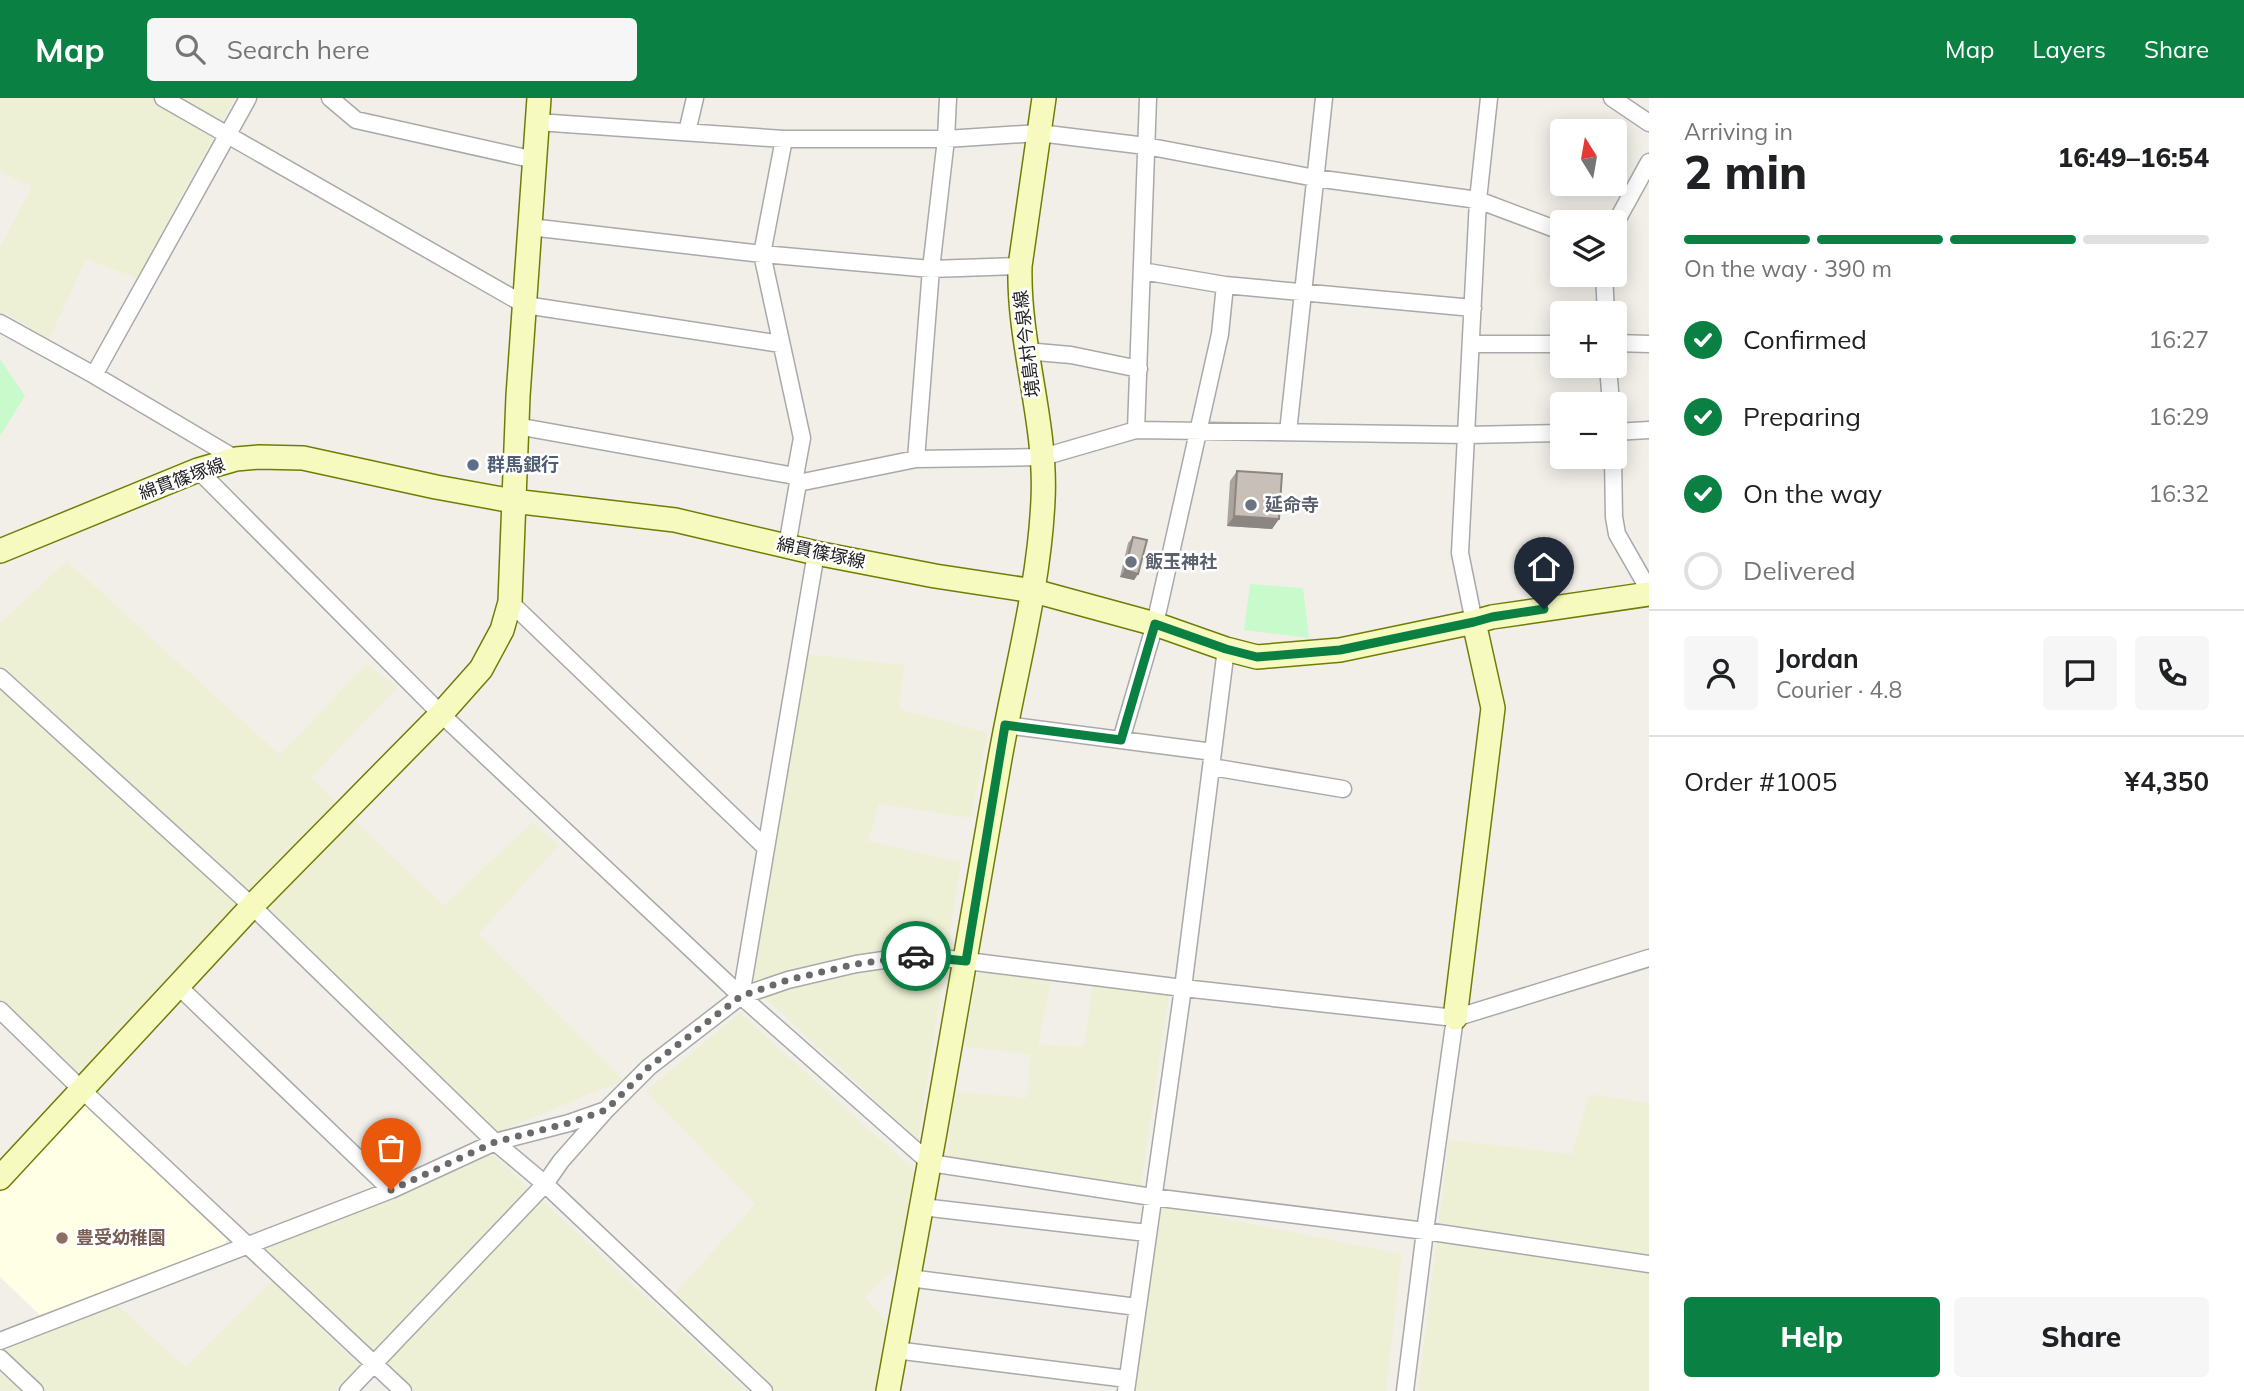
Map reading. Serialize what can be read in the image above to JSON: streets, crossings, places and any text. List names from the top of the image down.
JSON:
{
  "streets": {
    "street": ["境島村今泉線", "綿貫篠塚線"]
  },
  "crossings": [
    ["境島村今泉線", "綿貫篠塚線"]
  ],
  "places": [
    "群馬銀行",
    "延命寺",
    "飯玉神社",
    "豊受幼稚園"
  ],
  "north": "top",
  "page": {
    "header": "Map",
    "search": "Search here",
    "nav": ["Map", "Layers", "Share"],
    "heading": ["2 min", "Arriving in", "16:49–16:54"],
    "panel": [
      "Jordan",
      "Courier · 4.8",
      "Order #1005",
      "¥4,350"
    ],
    "map_buttons": ["+", "−"],
    "bar": "On the way · 390 m",
    "list": [
      ["Confirmed", "16:27"],
      ["Preparing", "16:29"],
      ["On the way", "16:32"],
      "Delivered"
    ],
    "buttons": ["Help", "Share"]
  }
}
